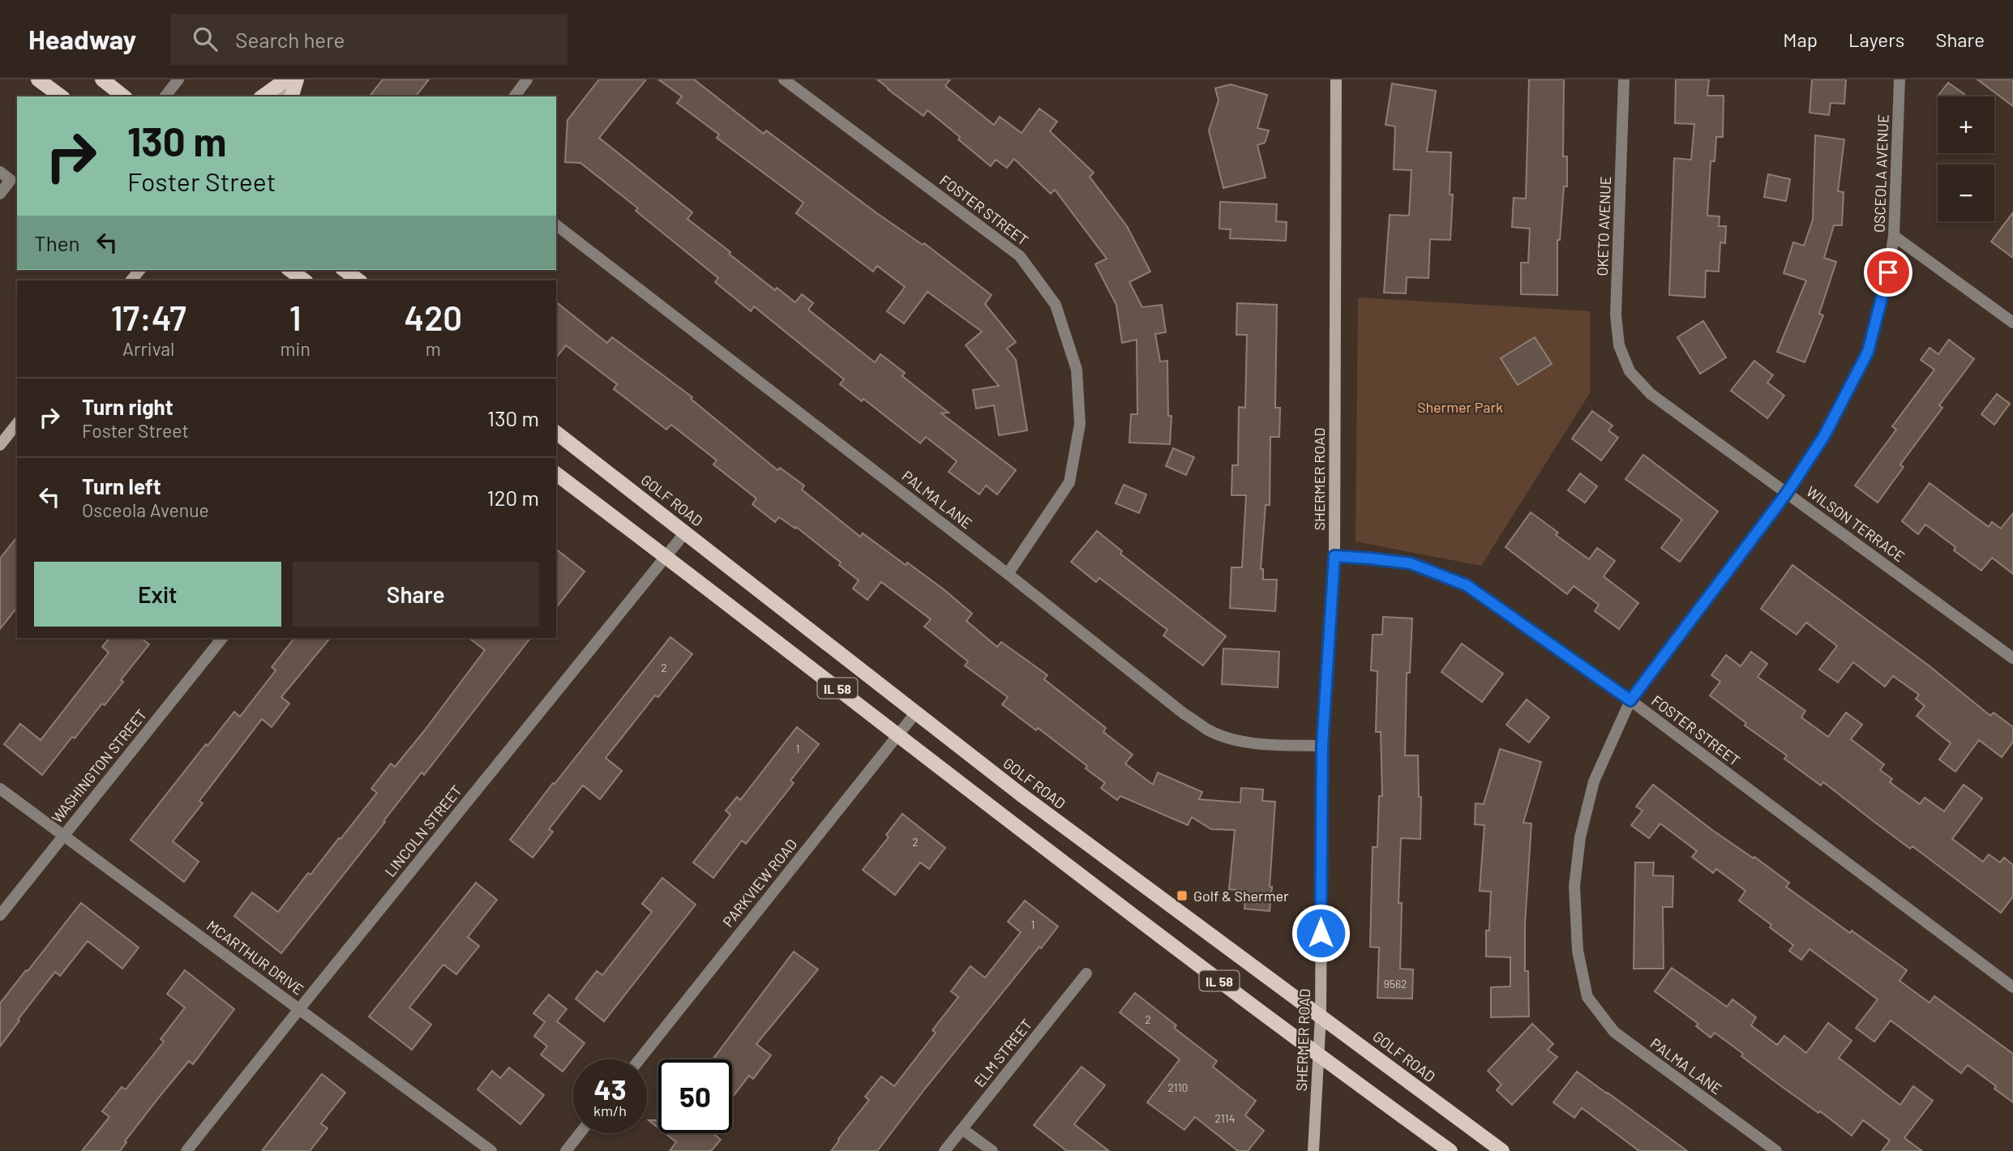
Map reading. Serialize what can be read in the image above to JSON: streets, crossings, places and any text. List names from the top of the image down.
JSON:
{
  "streets": {
    "main road": ["SHERMER ROAD", "GOLF ROAD", "IL 58"],
    "street": [
      "OSCEOLA AVENUE",
      "FOSTER STREET",
      "OKETO AVENUE",
      "PALMA LANE",
      "WILSON TERRACE",
      "WASHINGTON STREET",
      "LINCOLN STREET",
      "PARKVIEW ROAD",
      "MCARTHUR DRIVE",
      "ELM STREET"
    ]
  },
  "crossings": [
    ["OSCEOLA AVENUE", "FOSTER STREET"],
    ["OSCEOLA AVENUE", "PALMA LANE"],
    ["OSCEOLA AVENUE", "WILSON TERRACE"],
    ["FOSTER STREET", "SHERMER ROAD"],
    ["FOSTER STREET", "PALMA LANE"],
    ["OKETO AVENUE", "WILSON TERRACE"],
    ["SHERMER ROAD", "PALMA LANE"],
    ["SHERMER ROAD", "GOLF ROAD"],
    ["SHERMER ROAD", "IL 58"],
    ["GOLF ROAD", "LINCOLN STREET"],
    ["GOLF ROAD", "PARKVIEW ROAD"],
    ["IL 58", "LINCOLN STREET"],
    ["IL 58", "PARKVIEW ROAD"],
    ["WASHINGTON STREET", "MCARTHUR DRIVE"],
    ["LINCOLN STREET", "MCARTHUR DRIVE"]
  ],
  "parks": ["Shermer Park"],
  "places": {
    "transit": ["Golf & Shermer"]
  },
  "house_numbers": [
    "2",
    "1",
    "2",
    "1",
    "9562",
    "2",
    "2110",
    "2114"
  ],
  "page": {
    "header": "Headway",
    "search": "Search here",
    "nav": ["Map", "Layers", "Share"],
    "map_buttons": ["+", "−"],
    "turn": ["130 m", "Foster Street"],
    "then": "Then",
    "eta": [
      "17:47",
      "Arrival",
      "1",
      "min",
      "420",
      "m"
    ],
    "list": [
      {
        "name": "Turn right",
        "note": "Foster Street",
        "value": "130 m"
      },
      {
        "name": "Turn left",
        "note": "Osceola Avenue",
        "value": "120 m"
      }
    ],
    "buttons": ["Exit", "Share"],
    "speed": "43 km/h",
    "limit": "50"
  }
}
